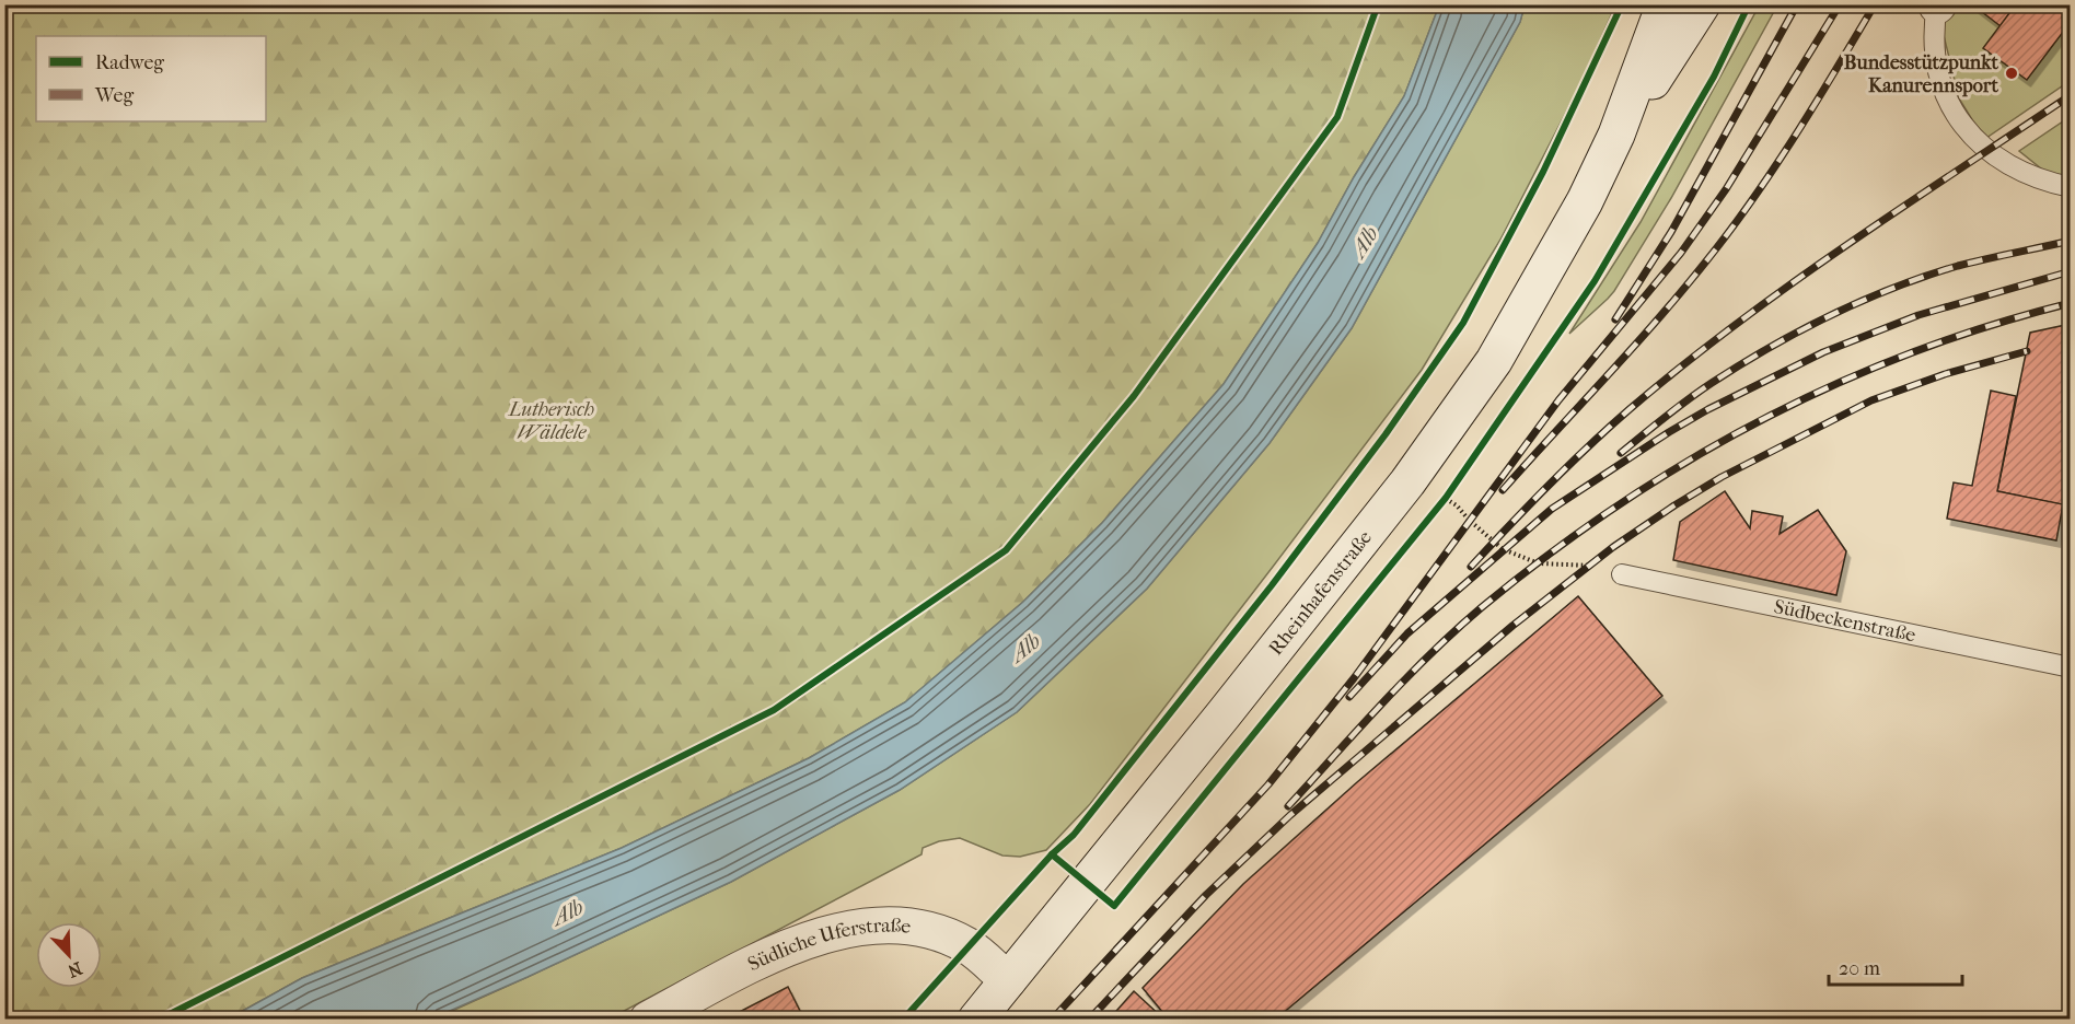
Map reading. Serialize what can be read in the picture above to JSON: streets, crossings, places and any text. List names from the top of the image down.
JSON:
{
  "streets": {
    "main road": ["Rheinhafenstraße", "Südliche Uferstraße"],
    "lane": ["Südbeckenstraße"]
  },
  "crossings": [
    ["Rheinhafenstraße", "Südliche Uferstraße"]
  ],
  "water": ["Alb"],
  "parks": ["Lutherisch Wäldele"],
  "places": ["Bundesstützpunkt Kanurennsport"],
  "legend": ["Radweg", "Weg"],
  "scale_bar": "20 m",
  "north": "bottom right"
}
